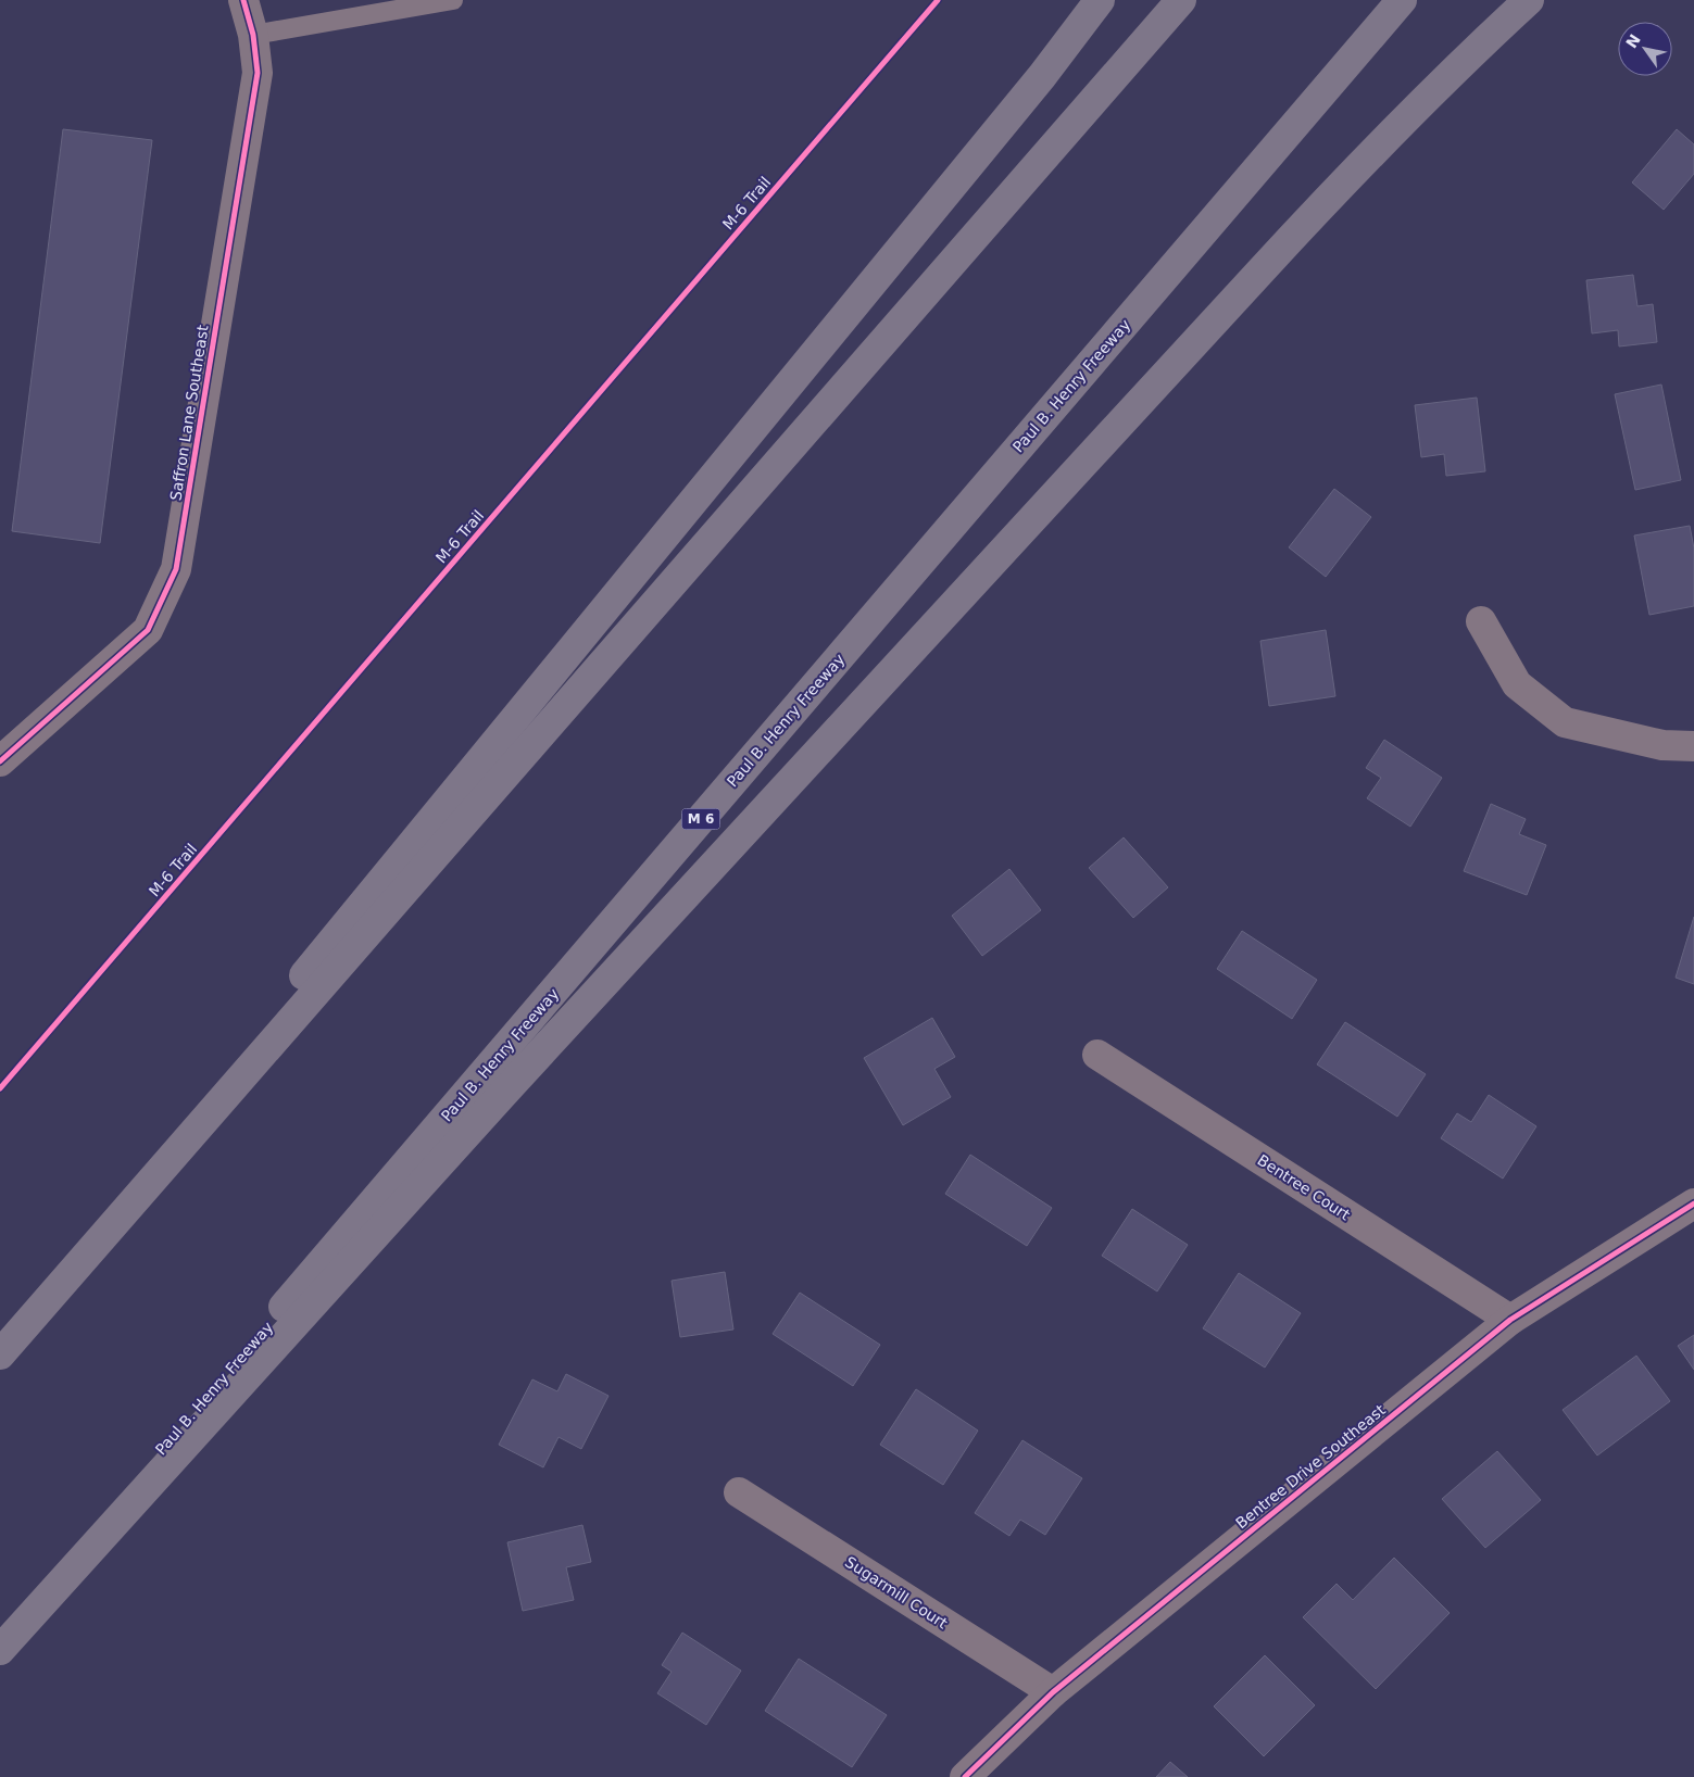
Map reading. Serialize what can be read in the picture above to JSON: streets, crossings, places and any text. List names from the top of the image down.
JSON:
{
  "streets": {
    "highway": ["Paul B. Henry Freeway", "M 6"],
    "street": [
      "Saffron Lane Southeast",
      "Bentree Court",
      "Bentree Drive Southeast",
      "Sugarmill Court"
    ],
    "cycle path": ["M-6 Trail"]
  },
  "crossings": [
    ["Bentree Court", "Bentree Drive Southeast"],
    ["Bentree Drive Southeast", "Sugarmill Court"]
  ],
  "north": "top left"
}
